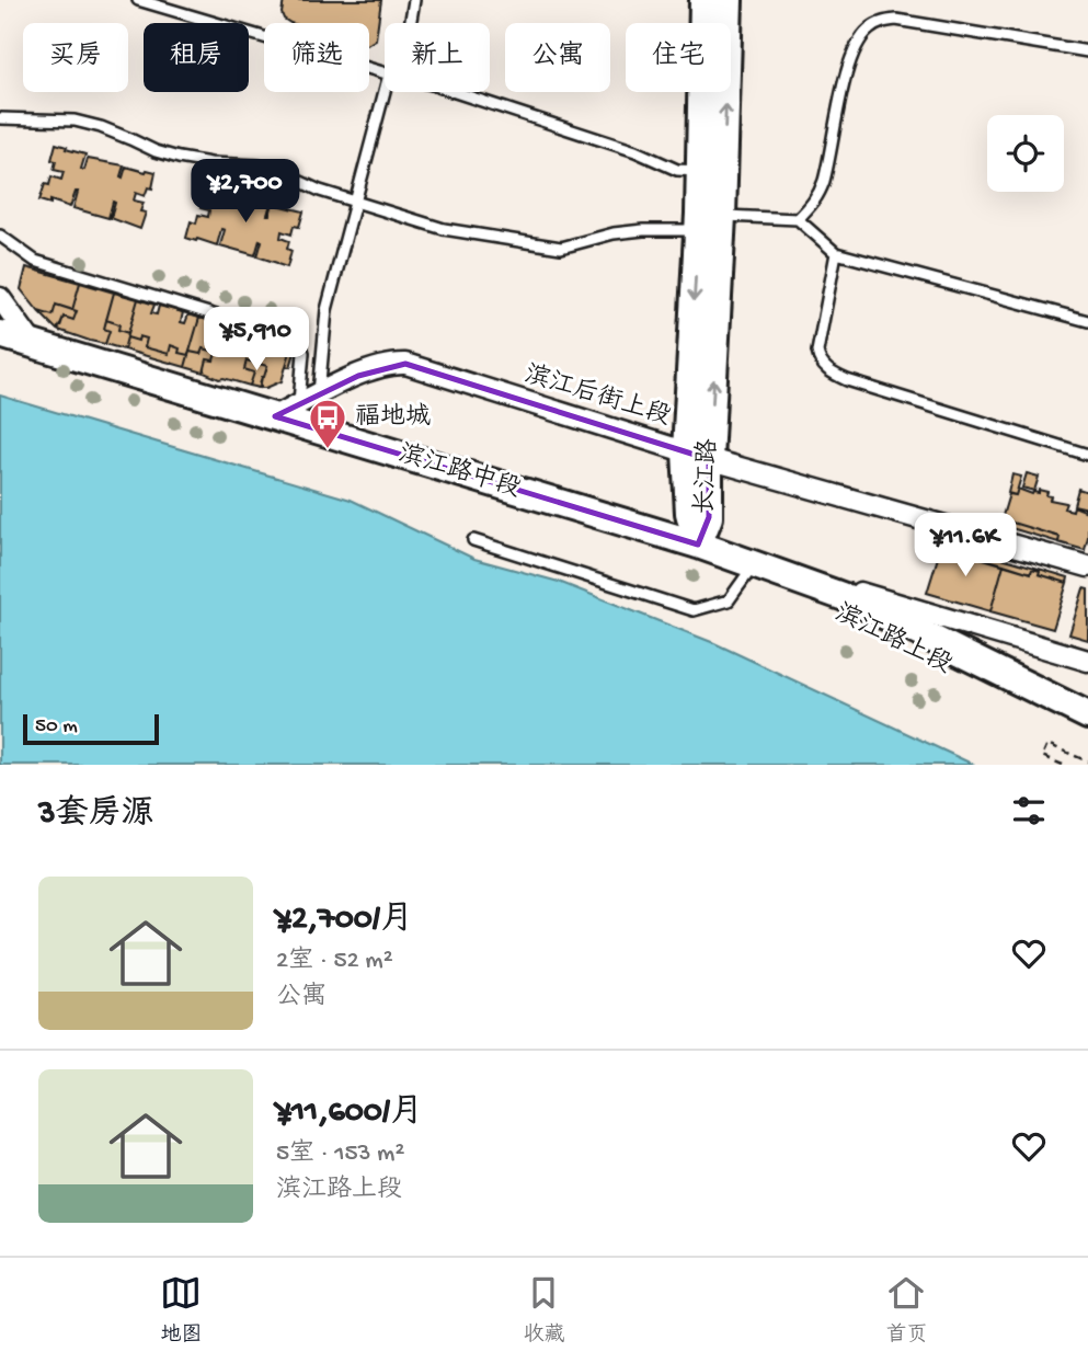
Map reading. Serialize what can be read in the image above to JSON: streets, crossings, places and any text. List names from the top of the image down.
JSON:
{
  "streets": {
    "main road": ["滨江路中段", "长江路", "滨江路上段"],
    "street": ["滨江后街上段"]
  },
  "crossings": [
    ["滨江后街上段", "滨江路中段"],
    ["滨江后街上段", "长江路"],
    ["滨江路中段", "长江路"],
    ["滨江路中段", "滨江路上段"],
    ["长江路", "滨江路上段"]
  ],
  "places": {
    "bus stop": ["福地城"]
  },
  "scale_bar": "50 m",
  "page": {
    "chip": [
      "买房",
      "租房",
      "筛选",
      "新上",
      "公寓",
      "住宅"
    ],
    "price": ["¥2,700", "¥5,910", "¥11.6K"],
    "scale": "50 m",
    "heading": "3套房源",
    "list": [
      {
        "name": "¥2,700/月",
        "note": "2室 · 52 m² · 公寓"
      },
      {
        "name": "¥11,600/月",
        "note": "5室 · 153 m² · 滨江路上段"
      }
    ],
    "tabs": ["地图", "收藏", "首页"]
  }
}
